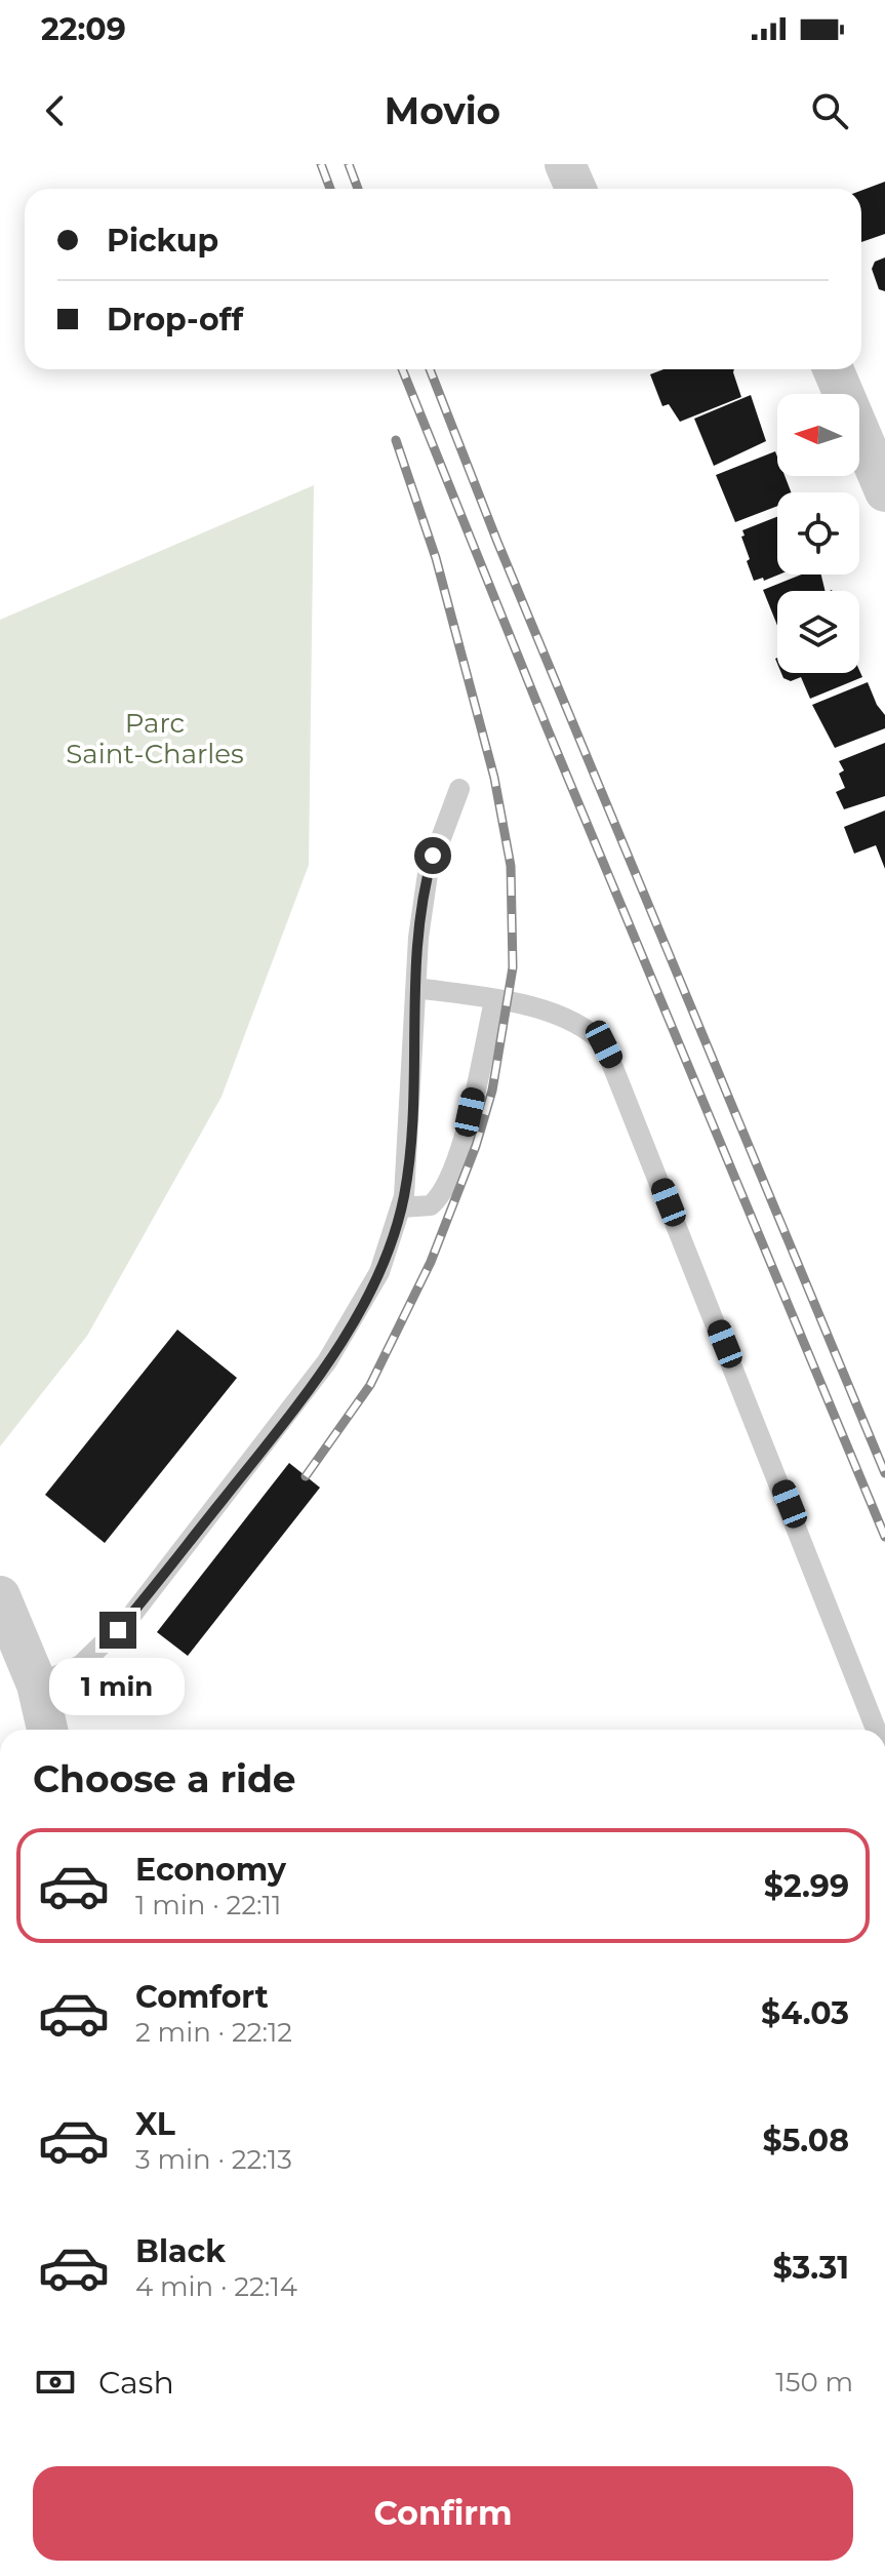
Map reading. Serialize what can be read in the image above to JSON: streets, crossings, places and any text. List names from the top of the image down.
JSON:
{
  "parks": ["Parc Saint-Charles"],
  "north": "left",
  "page": {
    "status": "22:09",
    "header": "Movio",
    "banner": ["Pickup", "Drop-off"],
    "bubble": "1 min",
    "heading": "Choose a ride",
    "list": [
      {
        "name": "Economy",
        "note": "1 min · 22:11",
        "value": "$2.99"
      },
      {
        "name": "Comfort",
        "note": "2 min · 22:12",
        "value": "$4.03"
      },
      {
        "name": "XL",
        "note": "3 min · 22:13",
        "value": "$5.08"
      },
      {
        "name": "Black",
        "note": "4 min · 22:14",
        "value": "$3.31"
      }
    ],
    "pay": ["Cash", "150 m"],
    "buttons": "Confirm"
  }
}
